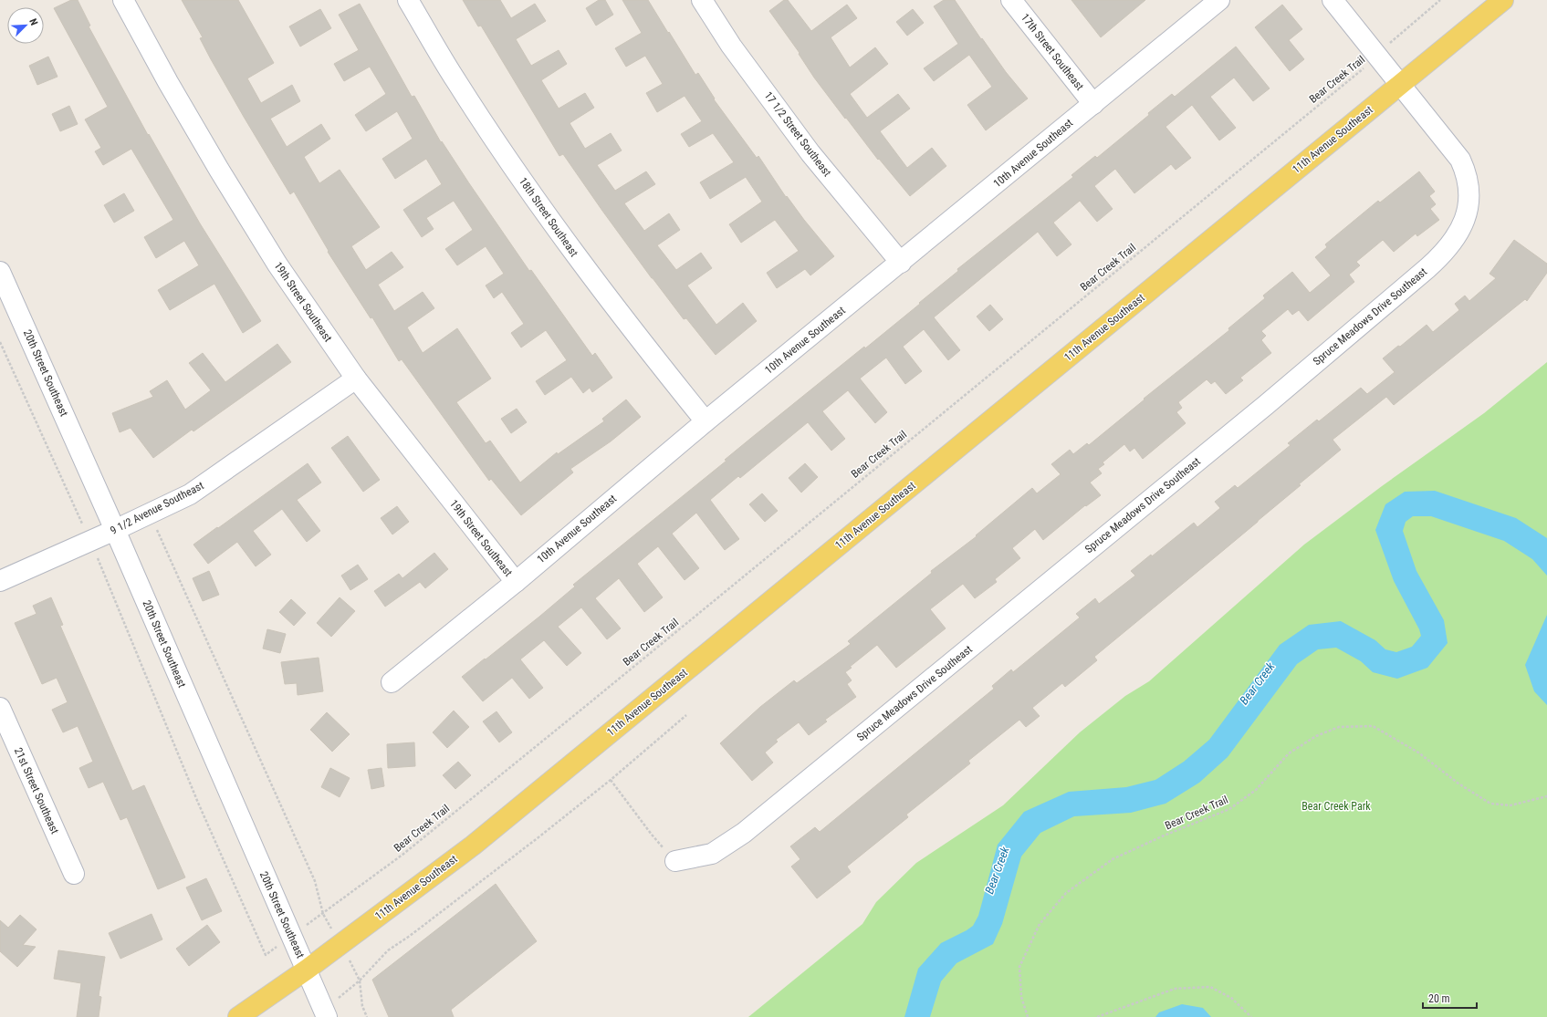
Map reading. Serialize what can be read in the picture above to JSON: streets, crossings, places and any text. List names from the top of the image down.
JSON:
{
  "streets": {
    "main road": ["11th Avenue Southeast"],
    "street": [
      "17th Street Southeast",
      "17 1/2 Street Southeast",
      "10th Avenue Southeast",
      "18th Street Southeast",
      "19th Street Southeast",
      "Spruce Meadows Drive Southeast",
      "20th Street Southeast",
      "9 1/2 Avenue Southeast",
      "21st Street Southeast"
    ],
    "path": ["Bear Creek Trail"]
  },
  "crossings": [
    ["17th Street Southeast", "10th Avenue Southeast"],
    ["Bear Creek Trail", "Spruce Meadows Drive Southeast"],
    ["17 1/2 Street Southeast", "10th Avenue Southeast"],
    ["11th Avenue Southeast", "Spruce Meadows Drive Southeast"],
    ["11th Avenue Southeast", "20th Street Southeast"],
    ["10th Avenue Southeast", "18th Street Southeast"],
    ["10th Avenue Southeast", "19th Street Southeast"],
    ["19th Street Southeast", "9 1/2 Avenue Southeast"],
    ["20th Street Southeast", "9 1/2 Avenue Southeast"]
  ],
  "water": ["Bear Creek"],
  "parks": ["Bear Creek Park"],
  "scale_bar": "20 m",
  "north": "top right"
}
